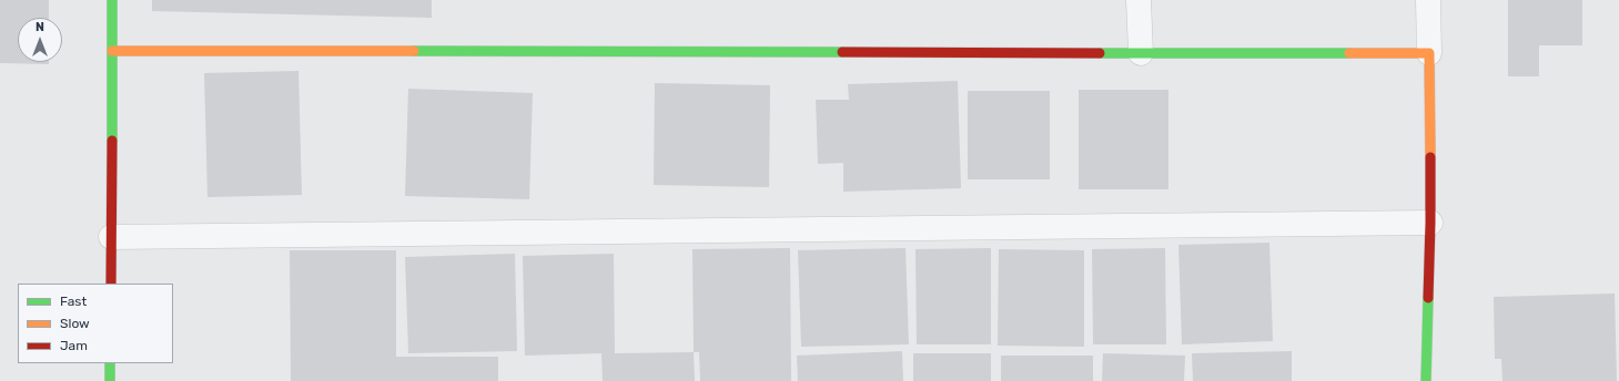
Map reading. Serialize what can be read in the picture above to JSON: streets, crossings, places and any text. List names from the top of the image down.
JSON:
{
  "legend": ["Fast", "Slow", "Jam"],
  "north": "top"
}
